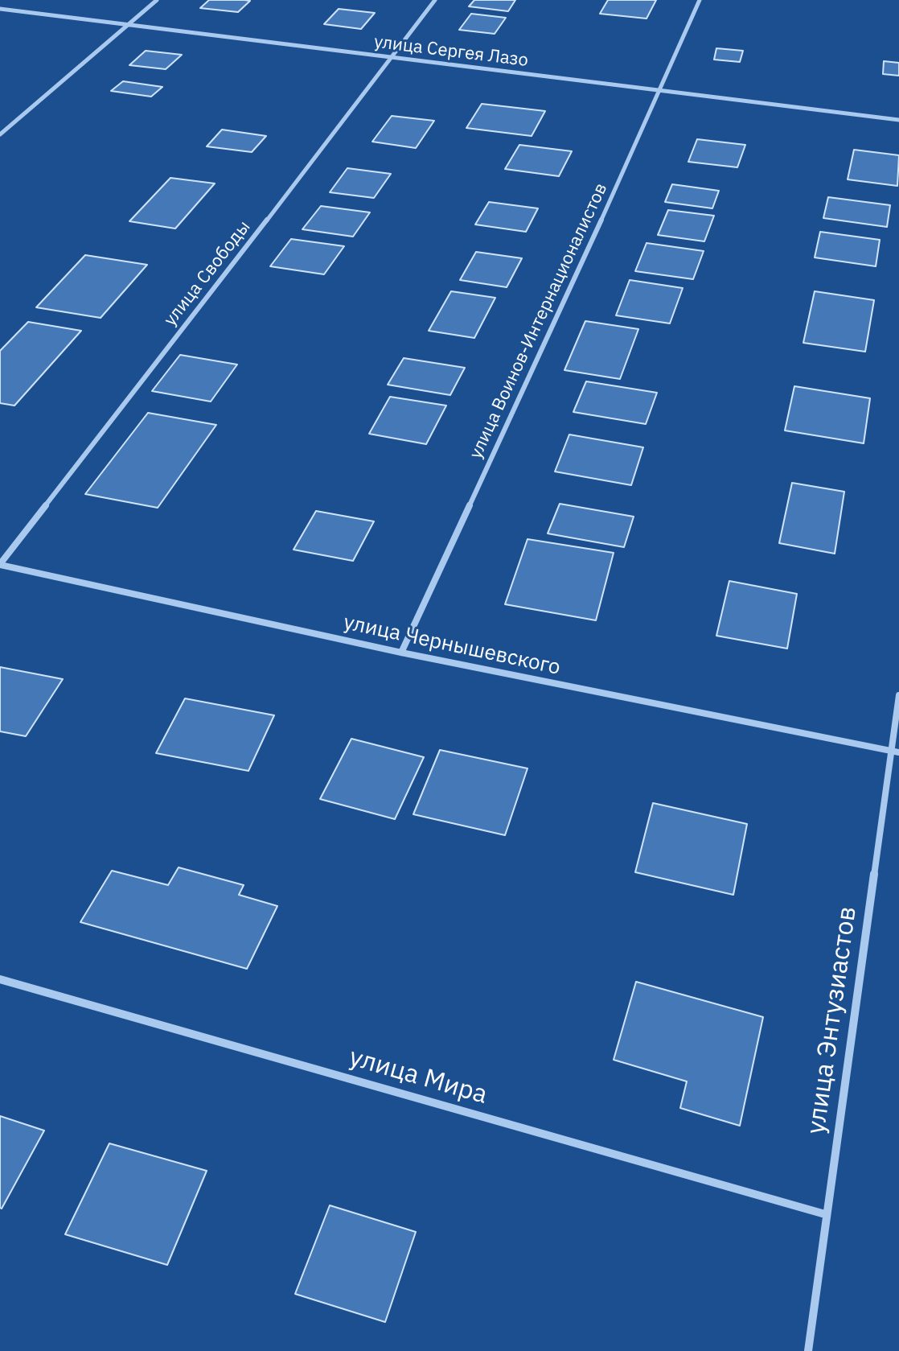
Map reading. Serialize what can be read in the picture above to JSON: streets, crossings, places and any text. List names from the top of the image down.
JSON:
{
  "streets": {
    "street": [
      "улица Сергея Лазо",
      "улица Свободы",
      "улица Воинов-Интернационалистов",
      "улица Чернышевского",
      "улица Энтузиастов",
      "улица Мира"
    ]
  },
  "crossings": [
    ["улица Сергея Лазо", "улица Свободы"],
    ["улица Сергея Лазо", "улица Воинов-Интернационалистов"],
    ["улица Свободы", "улица Чернышевского"],
    ["улица Воинов-Интернационалистов", "улица Чернышевского"],
    ["улица Чернышевского", "улица Энтузиастов"],
    ["улица Энтузиастов", "улица Мира"]
  ]
}
